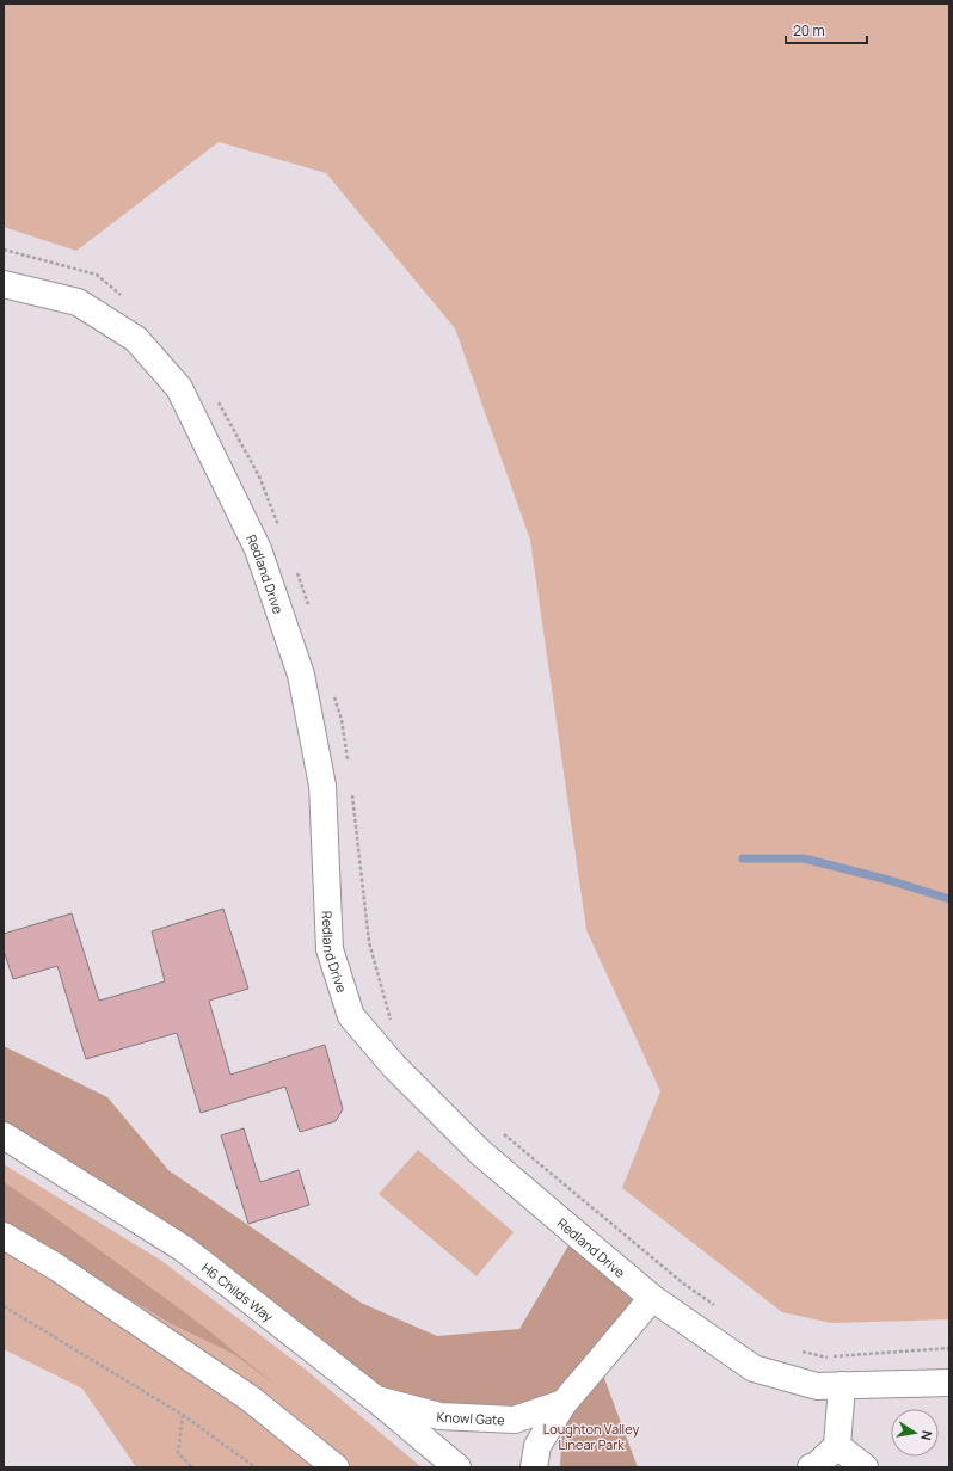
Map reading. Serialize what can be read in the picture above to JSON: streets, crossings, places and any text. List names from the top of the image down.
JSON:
{
  "streets": {
    "street": ["Redland Drive", "H6 Childs Way", "Knowl Gate"]
  },
  "crossings": [
    ["H6 Childs Way", "Knowl Gate"]
  ],
  "parks": ["Loughton Valley Linear Park"],
  "scale_bar": "20 m",
  "north": "right"
}
